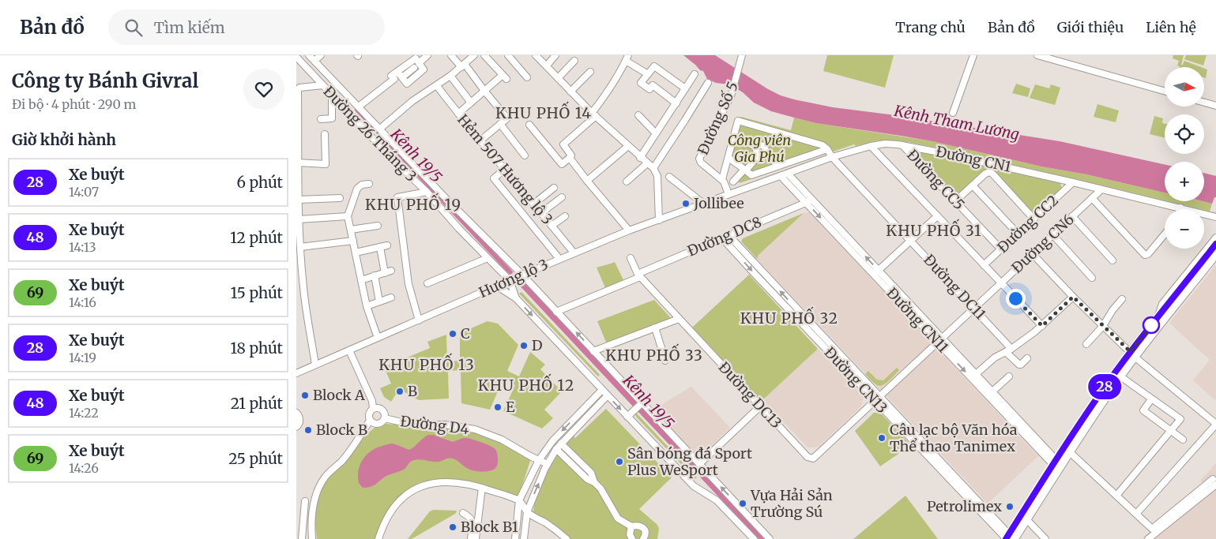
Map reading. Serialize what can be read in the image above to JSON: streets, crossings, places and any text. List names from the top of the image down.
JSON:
{
  "streets": {
    "street": [
      "Đường Số 5",
      "Đường 26 Tháng 3",
      "Đường CN1",
      "Hẻm 507 Hương lộ 3",
      "Đường CC5",
      "Đường CC2",
      "Đường DC8",
      "Đường CN6",
      "Hương lộ 3",
      "Đường DC11",
      "Đường CN11",
      "Đường CN13",
      "Đường DC13",
      "Đường D4"
    ]
  },
  "crossings": [
    ["Đường 26 Tháng 3", "Hương lộ 3"],
    ["Đường CN1", "Đường CC5"],
    ["Đường CN1", "Đường CC2"],
    ["Đường CN1", "Đường CN6"],
    ["Đường CN1", "Hương lộ 3"],
    ["Đường CN1", "Đường DC11"],
    ["Đường CN1", "Đường CN11"],
    ["Hẻm 507 Hương lộ 3", "Hương lộ 3"],
    ["Đường CC5", "Đường CC2"],
    ["Đường DC8", "Đường CN11"],
    ["Đường DC8", "Đường CN13"],
    ["Đường DC8", "Đường DC13"],
    ["Đường CN6", "Đường DC11"],
    ["Đường CN6", "Đường CN11"],
    ["Đường CN6", "Đường CN13"],
    ["Đường CN6", "Đường DC13"]
  ],
  "districts": [
    "KHU PHỐ 14",
    "KHU PHỐ 19",
    "KHU PHỐ 31",
    "KHU PHỐ 32",
    "KHU PHỐ 33",
    "KHU PHỐ 13",
    "KHU PHỐ 12"
  ],
  "water": ["Kênh Tham Lương", "Kênh 19/5"],
  "parks": ["Công viên Gia Phú"],
  "places": [
    "Jollibee",
    "C",
    "D",
    "B",
    "Block A",
    "E",
    "Block B",
    "Câu lạc bộ Văn hóa Thể thao Tanimex",
    "Sân bóng đá Sport Plus WeSport",
    "Vựa Hải Sản Trường Sú",
    "Petrolimex",
    "Block B1"
  ],
  "lines": ["bus line 28"],
  "north": "right",
  "page": {
    "header": "Bản đồ",
    "search": "Tìm kiếm",
    "nav": [
      "Trang chủ",
      "Bản đồ",
      "Giới thiệu",
      "Liên hệ"
    ],
    "heading": [
      ["Công ty Bánh Givral", "Đi bộ · 4 phút · 290 m"],
      "Giờ khởi hành"
    ],
    "on_map": "28",
    "map_buttons": ["+", "−"],
    "list": [
      {
        "mark": "28",
        "name": "Xe buýt",
        "note": "14:07",
        "value": "6 phút"
      },
      {
        "mark": "48",
        "name": "Xe buýt",
        "note": "14:13",
        "value": "12 phút"
      },
      {
        "mark": "69",
        "name": "Xe buýt",
        "note": "14:16",
        "value": "15 phút"
      },
      {
        "mark": "28",
        "name": "Xe buýt",
        "note": "14:19",
        "value": "18 phút"
      },
      {
        "mark": "48",
        "name": "Xe buýt",
        "note": "14:22",
        "value": "21 phút"
      },
      {
        "mark": "69",
        "name": "Xe buýt",
        "note": "14:26",
        "value": "25 phút"
      }
    ]
  }
}
